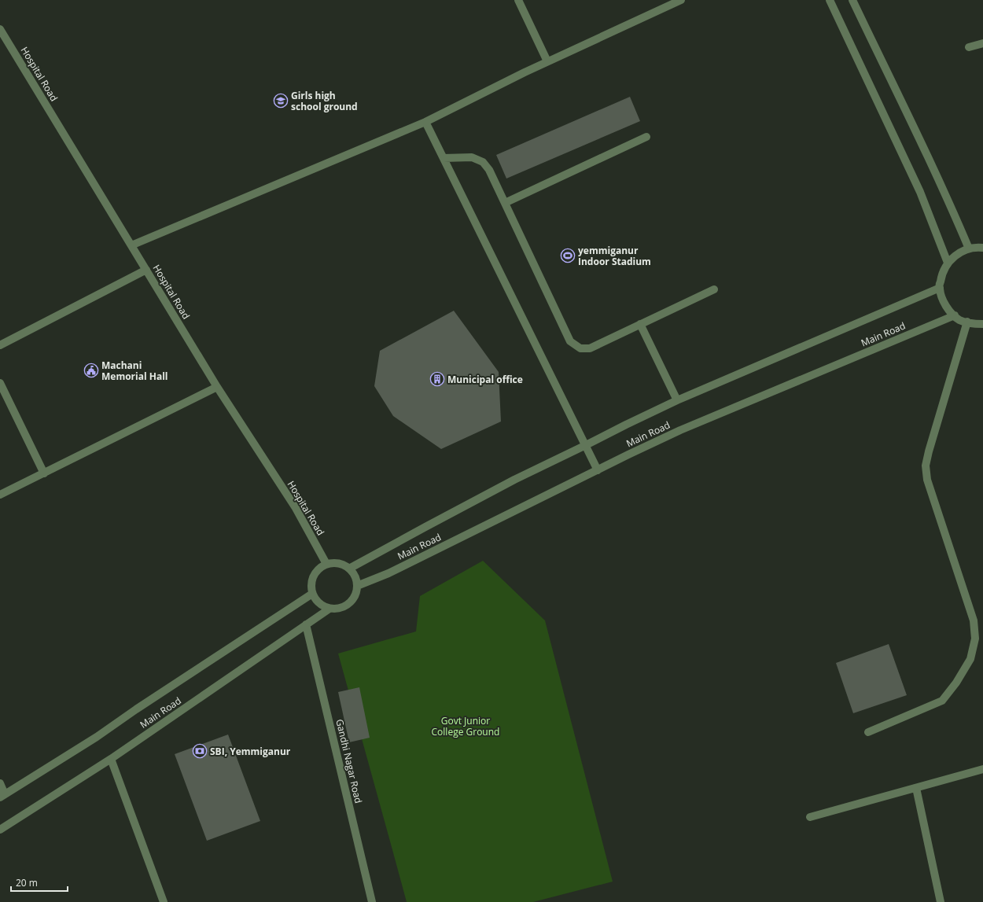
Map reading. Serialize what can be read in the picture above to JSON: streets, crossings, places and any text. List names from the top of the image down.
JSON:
{
  "streets": {
    "street": ["Hospital Road", "Main Road", "Gandhi Nagar Road"]
  },
  "crossings": [
    ["Hospital Road", "Main Road"],
    ["Main Road", "Gandhi Nagar Road"]
  ],
  "parks": ["Govt Junior College Ground"],
  "places": {
    "school or university": ["Girls high school ground"],
    "sports": ["yemmiganur Indoor Stadium"],
    "public building": ["Machani Memorial Hall"],
    "building": ["Municipal office"],
    "bank": ["SBI, Yemmiganur"]
  },
  "scale_bar": "20 m"
}
